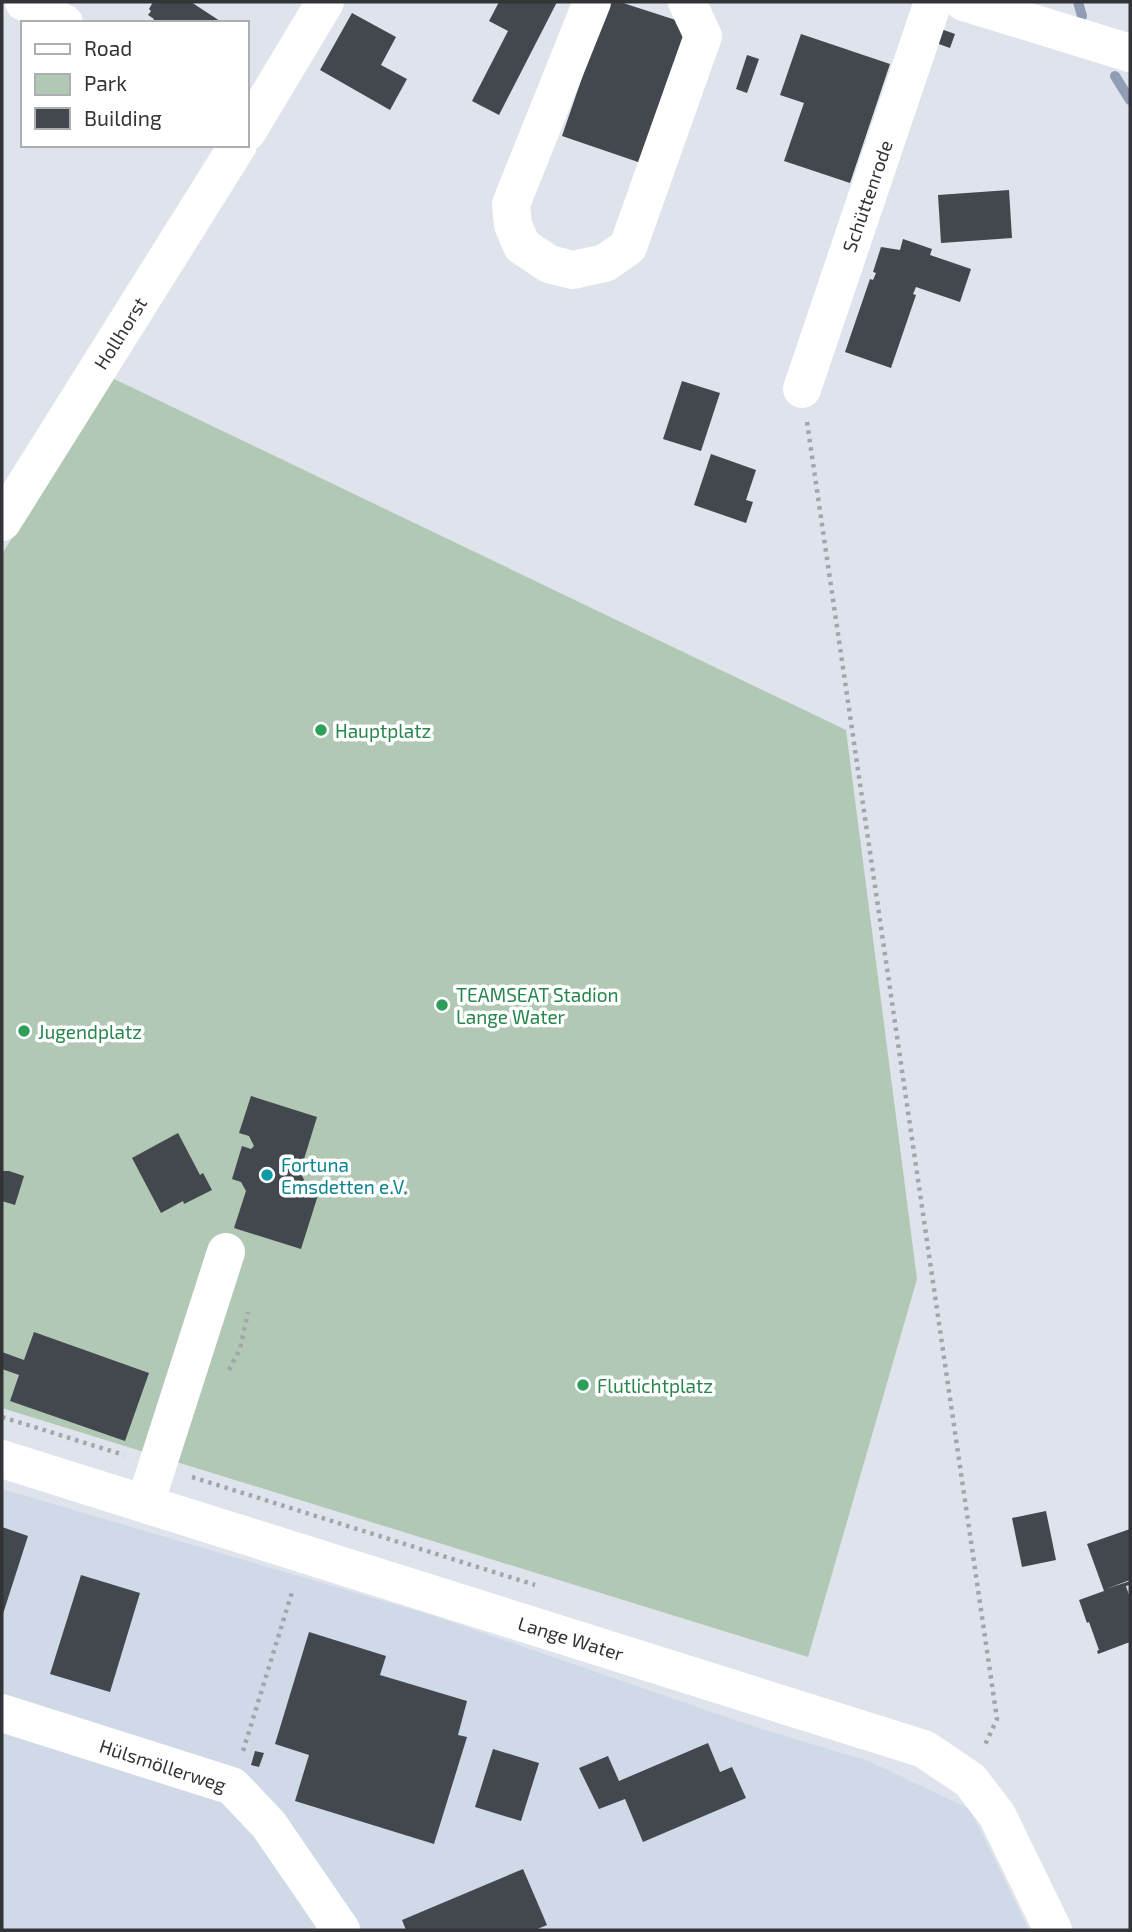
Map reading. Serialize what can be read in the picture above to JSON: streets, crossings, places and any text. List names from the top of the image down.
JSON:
{
  "streets": {
    "street": [
      "Schüttenrode",
      "Hollhorst",
      "Lange Water",
      "Hülsmöllerweg"
    ]
  },
  "places": [
    "Hauptplatz",
    "TEAMSEAT Stadion Lange Water",
    "Jugendplatz",
    "Fortuna Emsdetten e.V.",
    "Flutlichtplatz"
  ],
  "legend": ["Road", "Park", "Building"]
}
